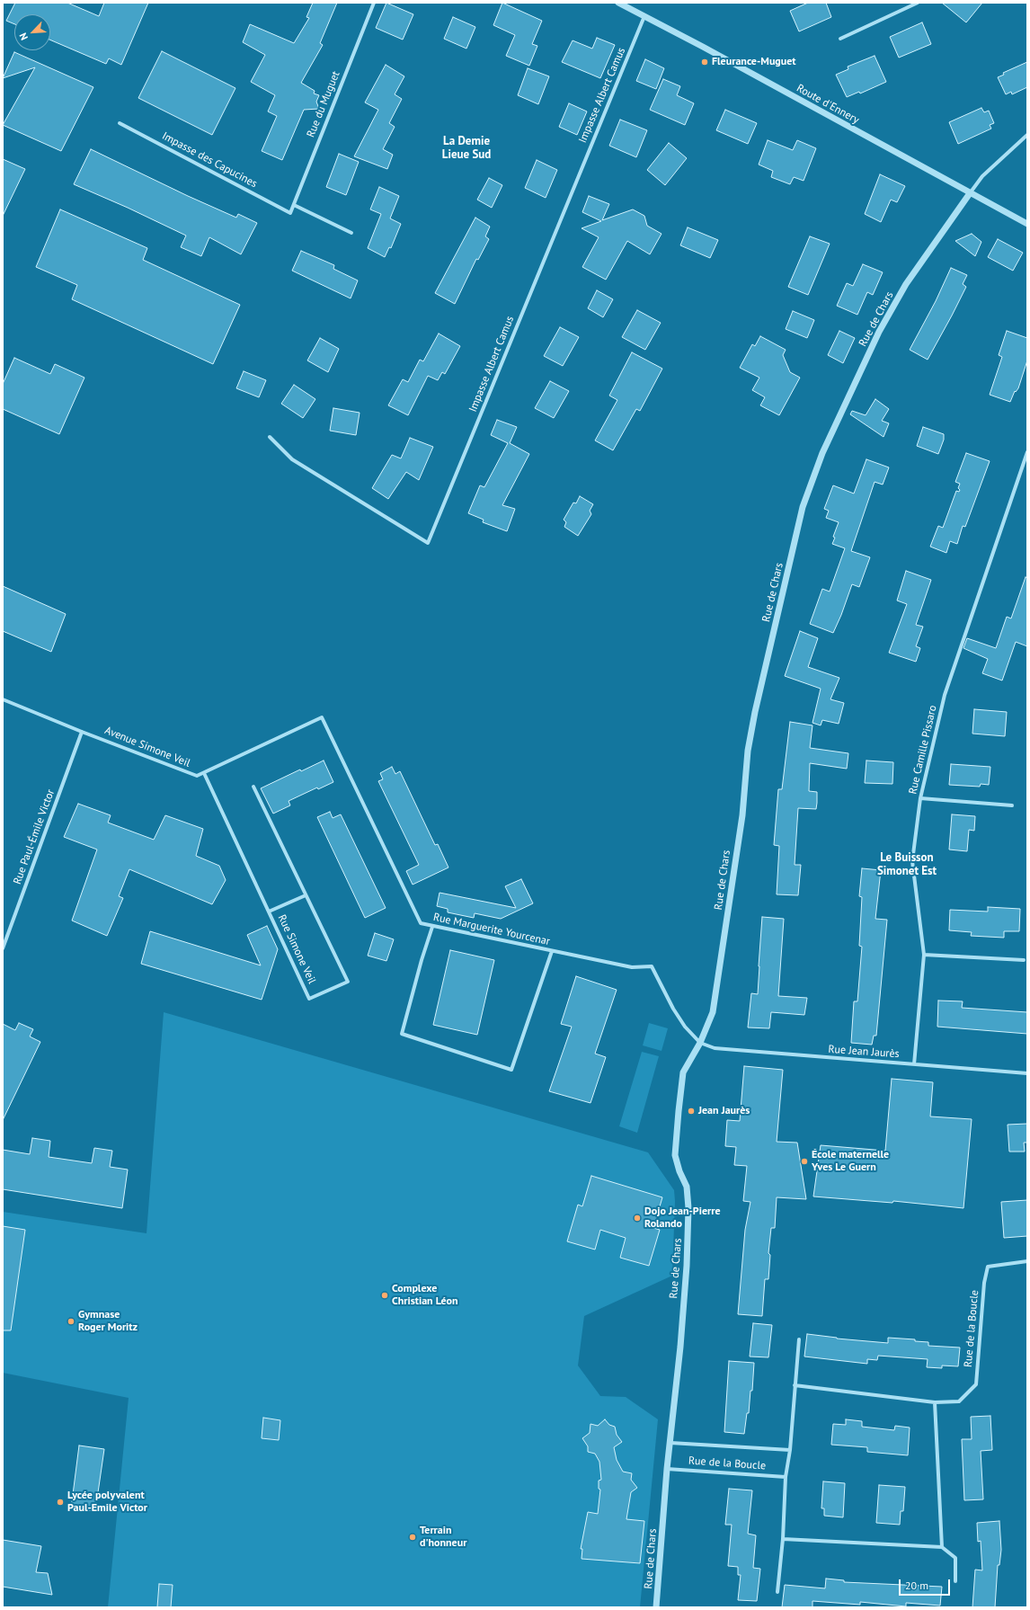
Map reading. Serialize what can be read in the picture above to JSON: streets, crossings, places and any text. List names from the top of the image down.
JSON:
{
  "streets": {
    "street": [
      "Impasse Albert Camus",
      "Rue du Muguet",
      "Route d'Ennery",
      "Impasse des Capucines",
      "Rue de Chars",
      "Avenue Simone Veil",
      "Rue Camille Pissaro",
      "Rue Paul-Émile Victor",
      "Rue Marguerite Yourcenar",
      "Rue Simone Veil",
      "Rue Jean Jaurès",
      "Rue de la Boucle"
    ]
  },
  "crossings": [
    ["Impasse Albert Camus", "Route d'Ennery"],
    ["Rue du Muguet", "Impasse des Capucines"],
    ["Route d'Ennery", "Rue de Chars"],
    ["Rue de Chars", "Rue Marguerite Yourcenar"],
    ["Rue de Chars", "Rue Jean Jaurès"],
    ["Rue de Chars", "Rue de la Boucle"],
    ["Avenue Simone Veil", "Rue Paul-Émile Victor"],
    ["Avenue Simone Veil", "Rue Marguerite Yourcenar"],
    ["Avenue Simone Veil", "Rue Simone Veil"],
    ["Rue Camille Pissaro", "Rue Jean Jaurès"],
    ["Rue Marguerite Yourcenar", "Rue Jean Jaurès"]
  ],
  "districts": ["La Demie Lieue Sud", "Le Buisson Simonet Est"],
  "places": [
    "Fleurance-Muguet",
    "Jean Jaurès",
    "École maternelle Yves Le Guern",
    "Dojo Jean-Pierre Rolando",
    "Complexe Christian Léon",
    "Gymnase Roger Moritz",
    "Lycée polyvalent Paul-Emile Victor",
    "Terrain d'honneur"
  ],
  "scale_bar": "20 m",
  "north": "bottom left"
}
